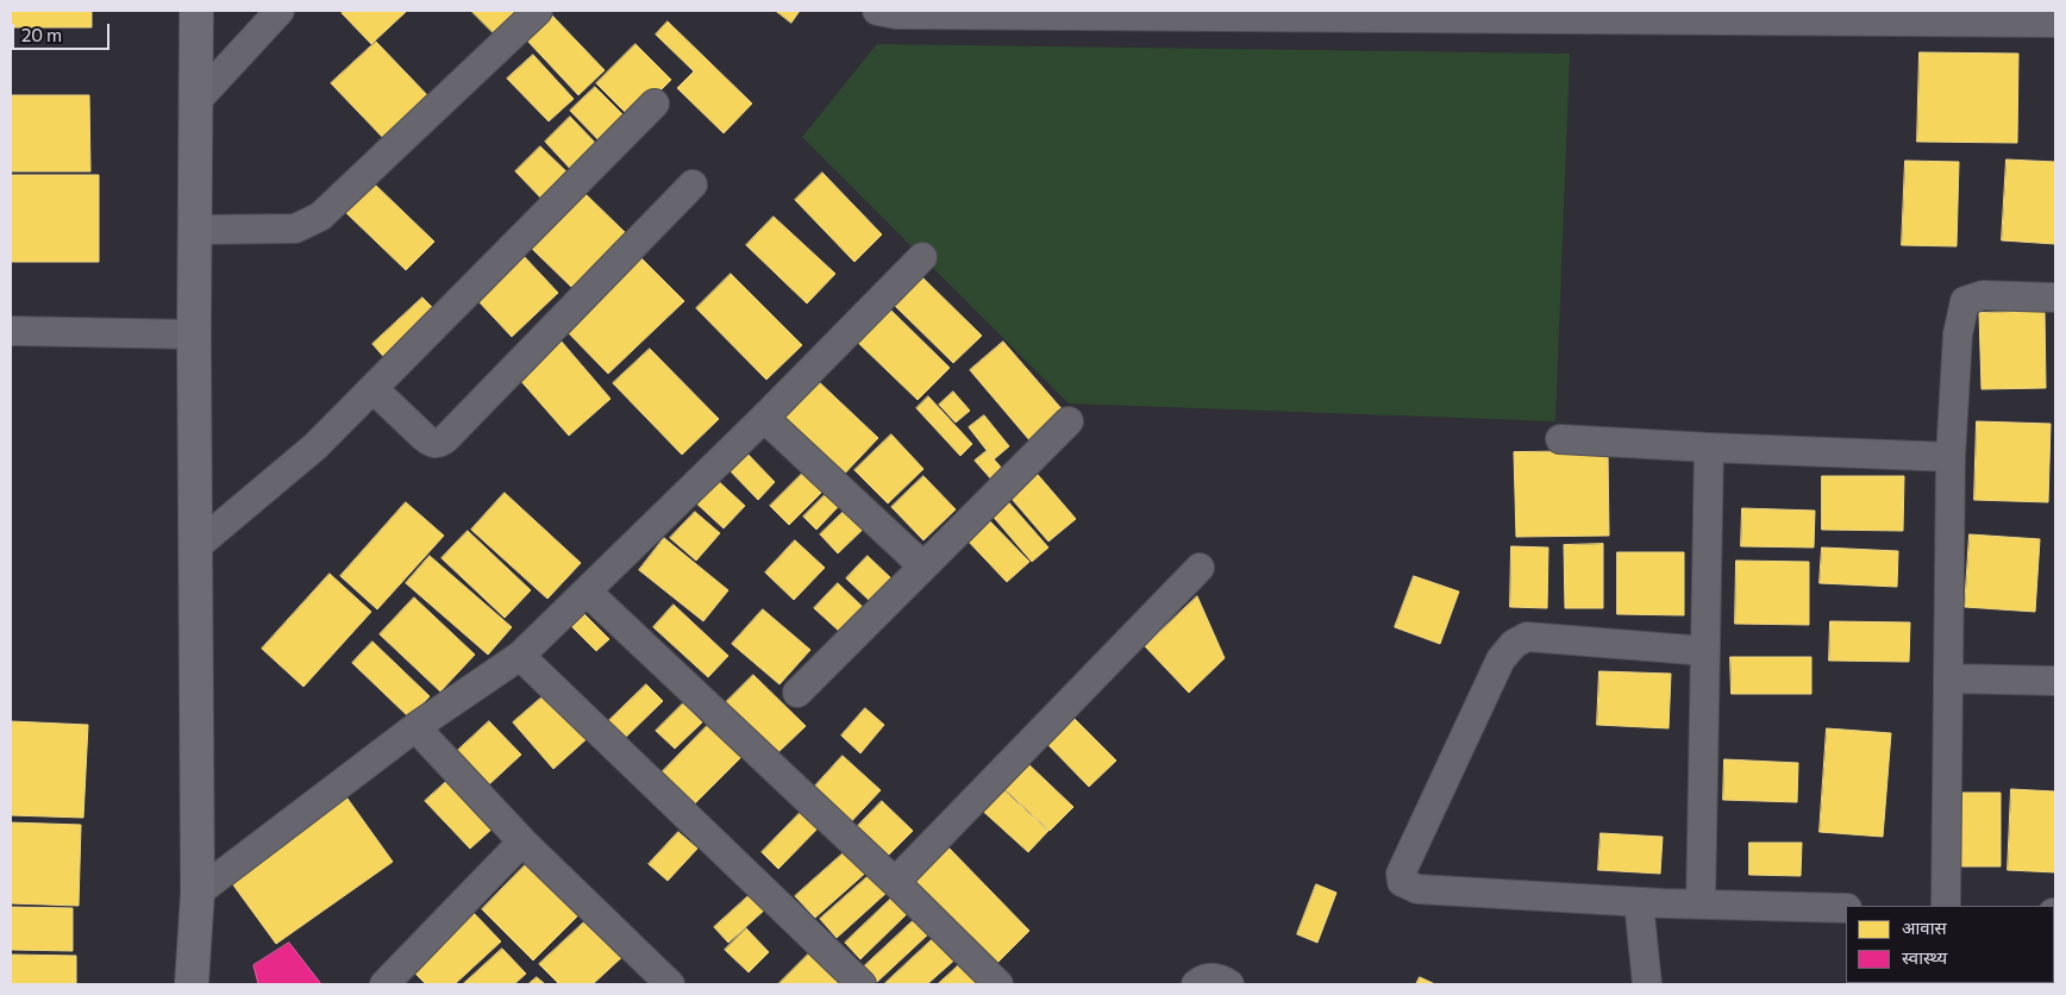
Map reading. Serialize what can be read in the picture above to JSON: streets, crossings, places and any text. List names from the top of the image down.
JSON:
{
  "legend": ["आवास", "स्वास्थ्य"],
  "scale_bar": "20 m"
}
